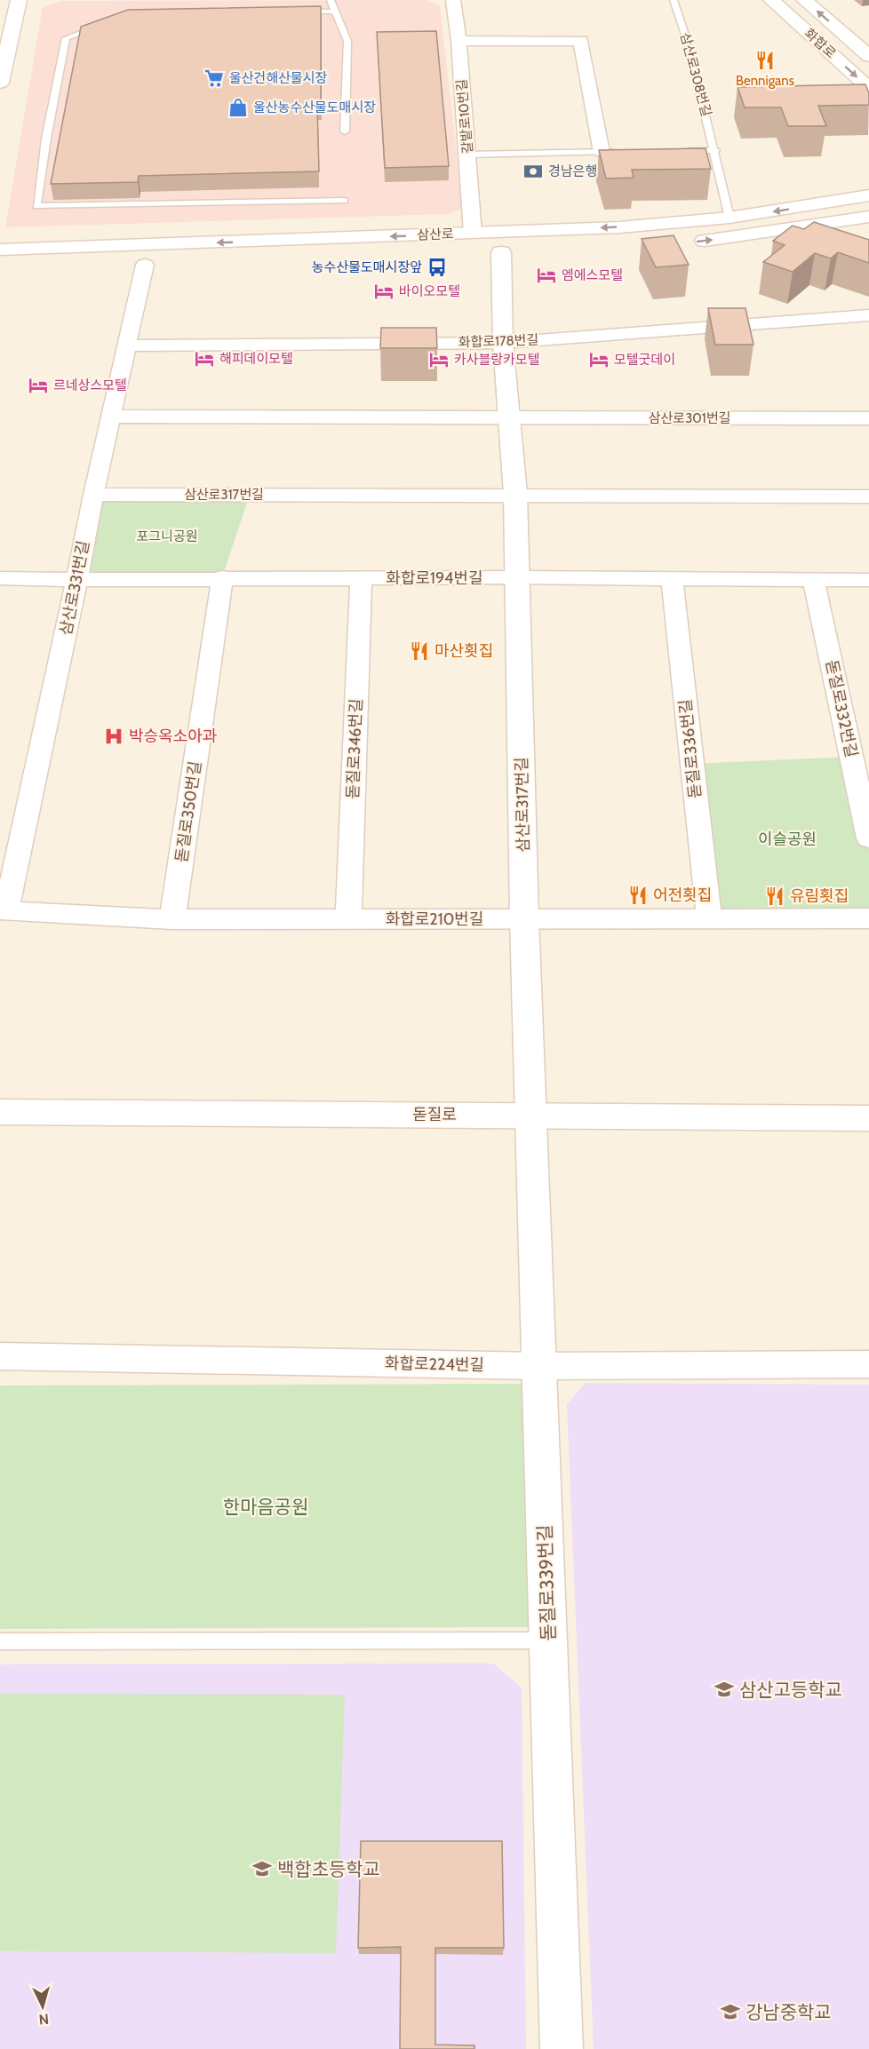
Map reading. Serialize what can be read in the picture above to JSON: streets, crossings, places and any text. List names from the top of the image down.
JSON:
{
  "streets": {
    "main road": [
      "화합로",
      "삼산로",
      "삼산로317번길",
      "돋질로",
      "돋질로339번길"
    ],
    "street": [
      "갈밭로10번길",
      "화합로178번길",
      "삼산로301번길",
      "화합로194번길",
      "삼산로331번길",
      "돋질로332번길",
      "돋질로346번길",
      "돋질로336번길",
      "돋질로350번길",
      "화합로210번길",
      "화합로224번길"
    ],
    "lane": ["삼산로308번길"]
  },
  "crossings": [
    ["삼산로308번길", "삼산로"],
    ["갈밭로10번길", "삼산로"],
    ["화합로178번길", "삼산로317번길"],
    ["화합로178번길", "삼산로331번길"],
    ["삼산로301번길", "삼산로317번길"],
    ["삼산로317번길", "화합로194번길"],
    ["삼산로317번길", "삼산로331번길"],
    ["삼산로317번길", "화합로210번길"],
    ["삼산로317번길", "돋질로"],
    ["삼산로317번길", "돋질로339번길"],
    ["화합로194번길", "삼산로331번길"],
    ["화합로194번길", "돋질로332번길"],
    ["화합로194번길", "돋질로346번길"],
    ["화합로194번길", "돋질로336번길"],
    ["화합로194번길", "돋질로350번길"],
    ["삼산로331번길", "화합로210번길"],
    ["돋질로346번길", "화합로210번길"],
    ["돋질로336번길", "화합로210번길"],
    ["돋질로350번길", "화합로210번길"],
    ["돋질로", "돋질로339번길"],
    ["화합로224번길", "돋질로339번길"]
  ],
  "one_way": ["삼산로"],
  "parks": ["포그니공원", "이슬공원", "한마음공원"],
  "places": {
    "restaurant": [
      "Bennigans",
      "마산횟집",
      "어전횟집",
      "유림횟집"
    ],
    "supermarket": ["울산건해산물시장"],
    "shop": ["울산농수산물도매시장"],
    "bank": ["경남은행"],
    "bus stop": ["농수산물도매시장앞"],
    "hotel": [
      "엠에스모텔",
      "바이오모텔",
      "해피데이모텔",
      "카사블랑카모텔",
      "모텔굿데이",
      "르네상스모텔"
    ],
    "hospital": ["박승옥소아과"],
    "school or university": ["삼산고등학교", "백합초등학교", "강남중학교"]
  },
  "north": "bottom"
}
